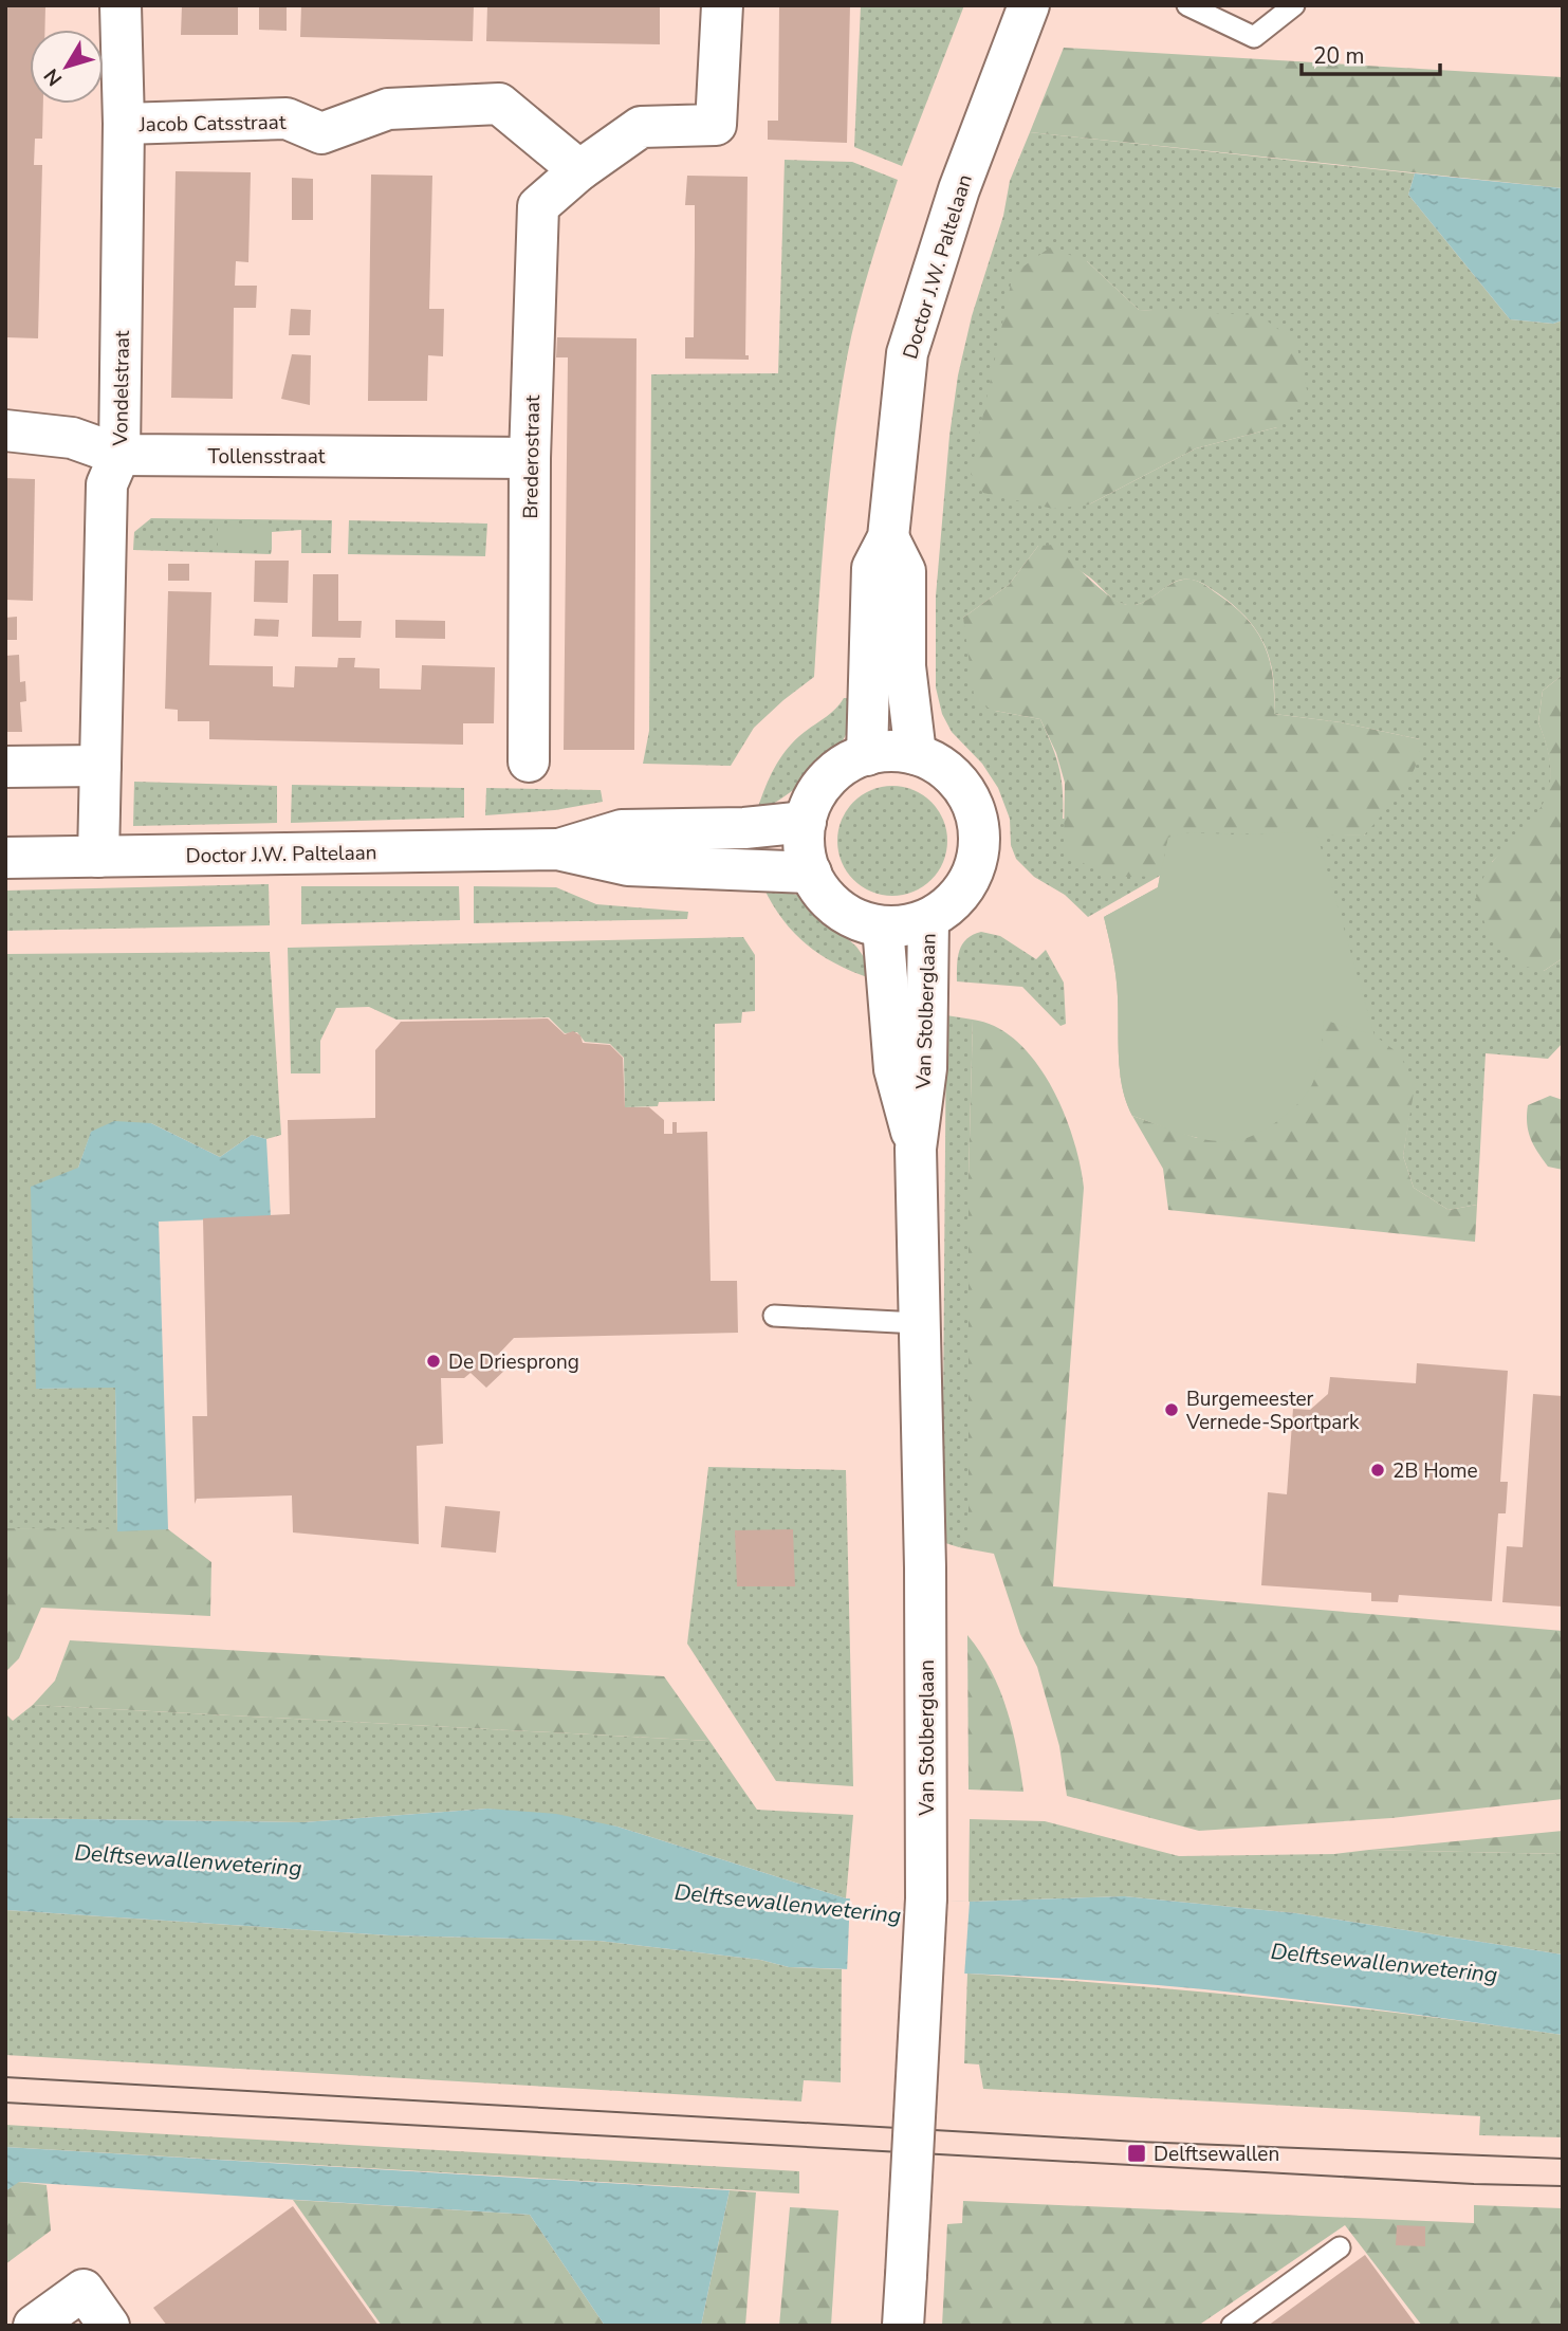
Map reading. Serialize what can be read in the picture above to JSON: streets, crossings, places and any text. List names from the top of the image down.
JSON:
{
  "streets": {
    "street": [
      "Jacob Catsstraat",
      "Doctor J.W. Paltelaan",
      "Vondelstraat",
      "Tollensstraat",
      "Brederostraat",
      "Van Stolberglaan"
    ]
  },
  "crossings": [
    ["Jacob Catsstraat", "Vondelstraat"],
    ["Jacob Catsstraat", "Brederostraat"],
    ["Doctor J.W. Paltelaan", "Vondelstraat"],
    ["Doctor J.W. Paltelaan", "Van Stolberglaan"],
    ["Vondelstraat", "Tollensstraat"],
    ["Tollensstraat", "Brederostraat"]
  ],
  "water": ["Delftsewallenwetering"],
  "places": {
    "other": ["De Driesprong", "Burgemeester Vernede-Sportpark", "2B Home"],
    "transit": ["Delftsewallen"]
  },
  "scale_bar": "20 m",
  "north": "bottom left"
}
